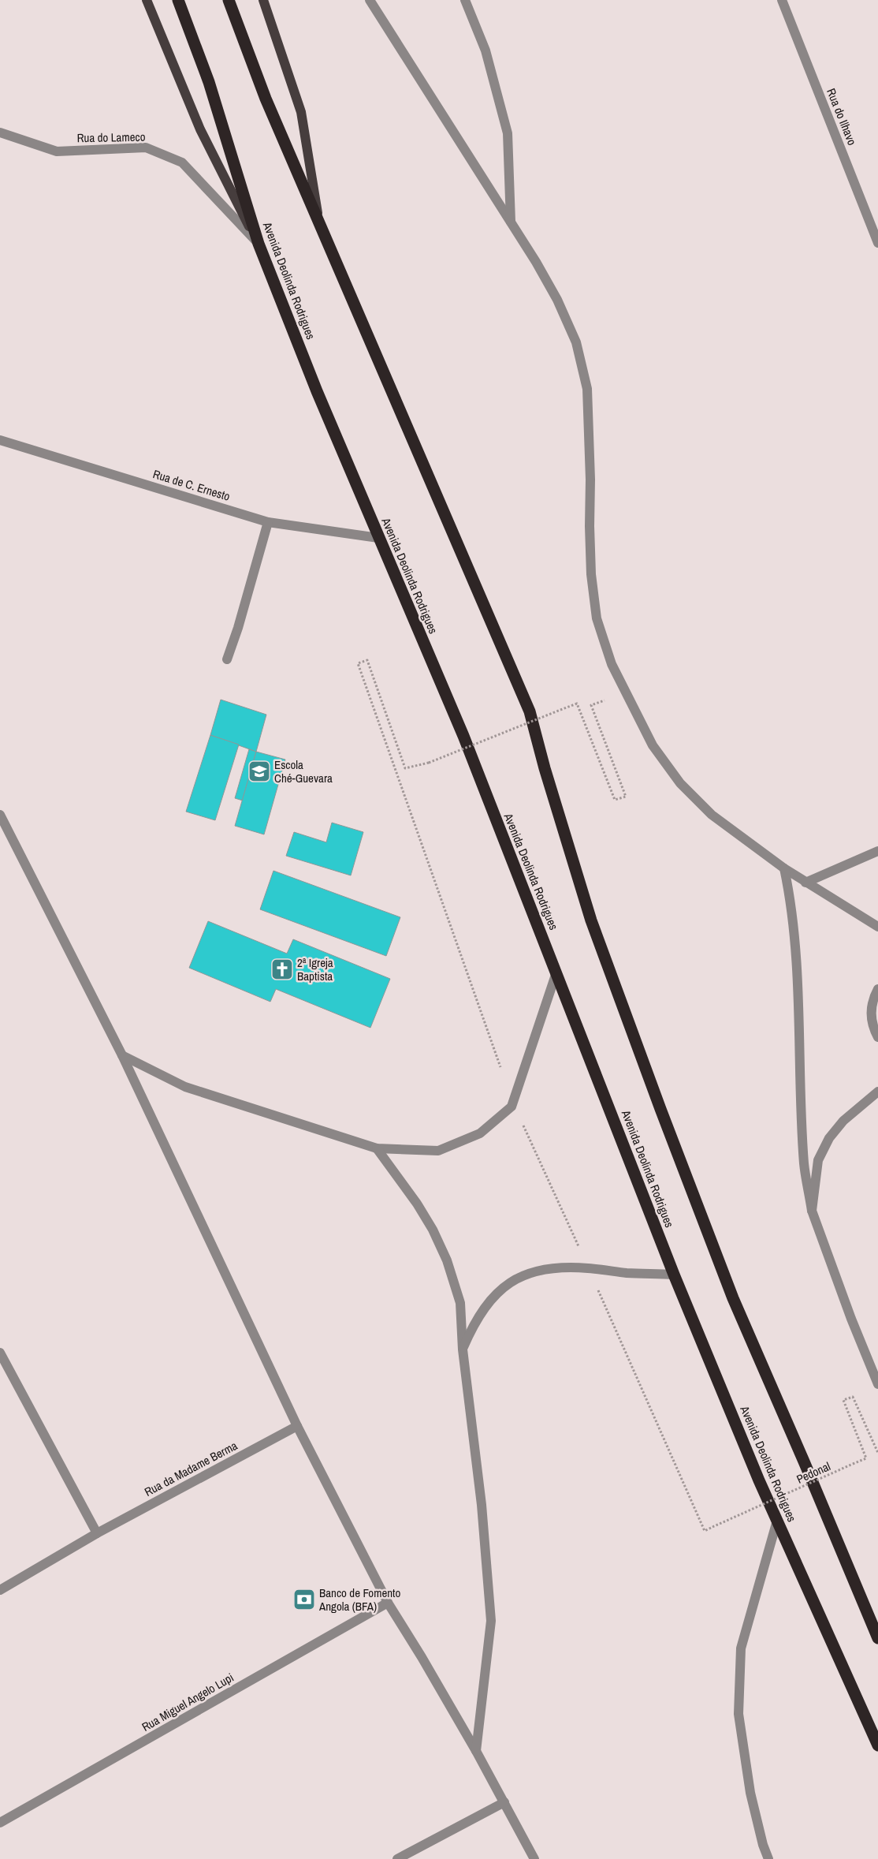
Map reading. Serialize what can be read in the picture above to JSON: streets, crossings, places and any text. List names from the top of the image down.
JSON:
{
  "streets": {
    "highway": ["Avenida Deolinda Rodrigues"],
    "street": [
      "Rua do Ilhavo",
      "Rua do Lameco",
      "Rua de C. Ernesto",
      "Rua da Madame Berma",
      "Rua Miguel Angelo Lupi"
    ],
    "path": ["Pedonal"]
  },
  "crossings": [
    ["Rua do Lameco", "Avenida Deolinda Rodrigues"],
    ["Avenida Deolinda Rodrigues", "Rua de C. Ernesto"]
  ],
  "places": {
    "school or university": ["Escola Ché-Guevara"],
    "church": ["2ª Igreja Baptista"],
    "bank": ["Banco de Fomento Angola (BFA)"]
  }
}
